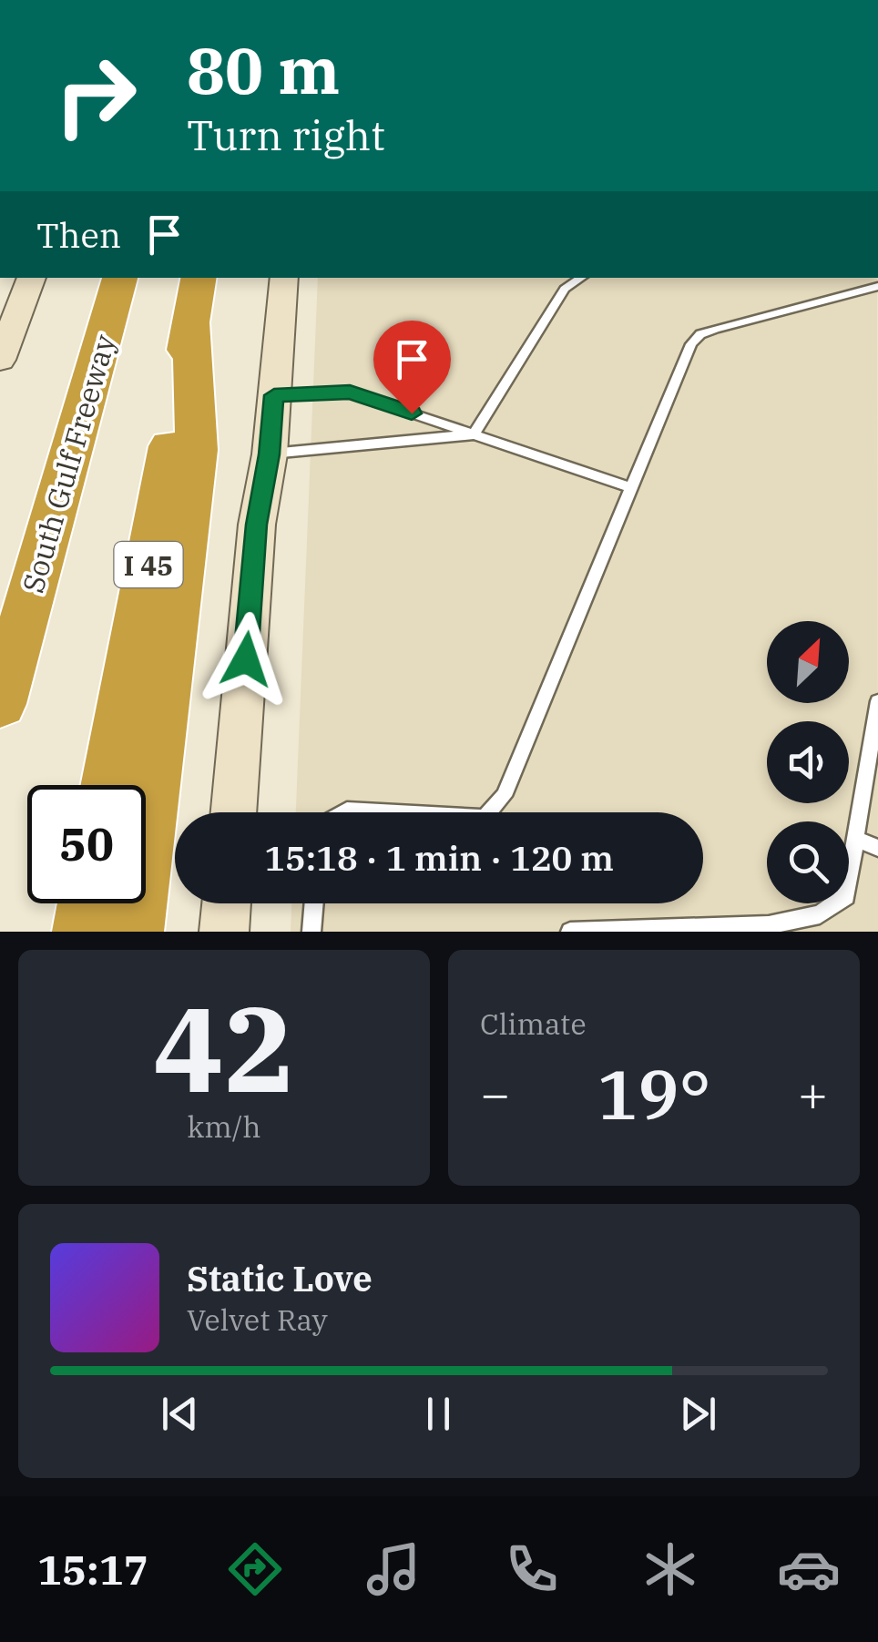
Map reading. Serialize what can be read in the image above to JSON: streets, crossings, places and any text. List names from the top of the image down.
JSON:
{
  "streets": {
    "highway": ["South Gulf Freeway", "I 45"]
  },
  "north": "top right",
  "page": {
    "turn": ["80 m", "Turn right"],
    "then": "Then",
    "limit": "50",
    "trip": "15:18 · 1 min · 120 m",
    "tile": [
      ["42", "km/h"],
      "Climate"
    ],
    "heat": ["−", "19°", "+"],
    "song": ["Static Love", "Velvet Ray"],
    "tabs": "15:17"
  }
}
